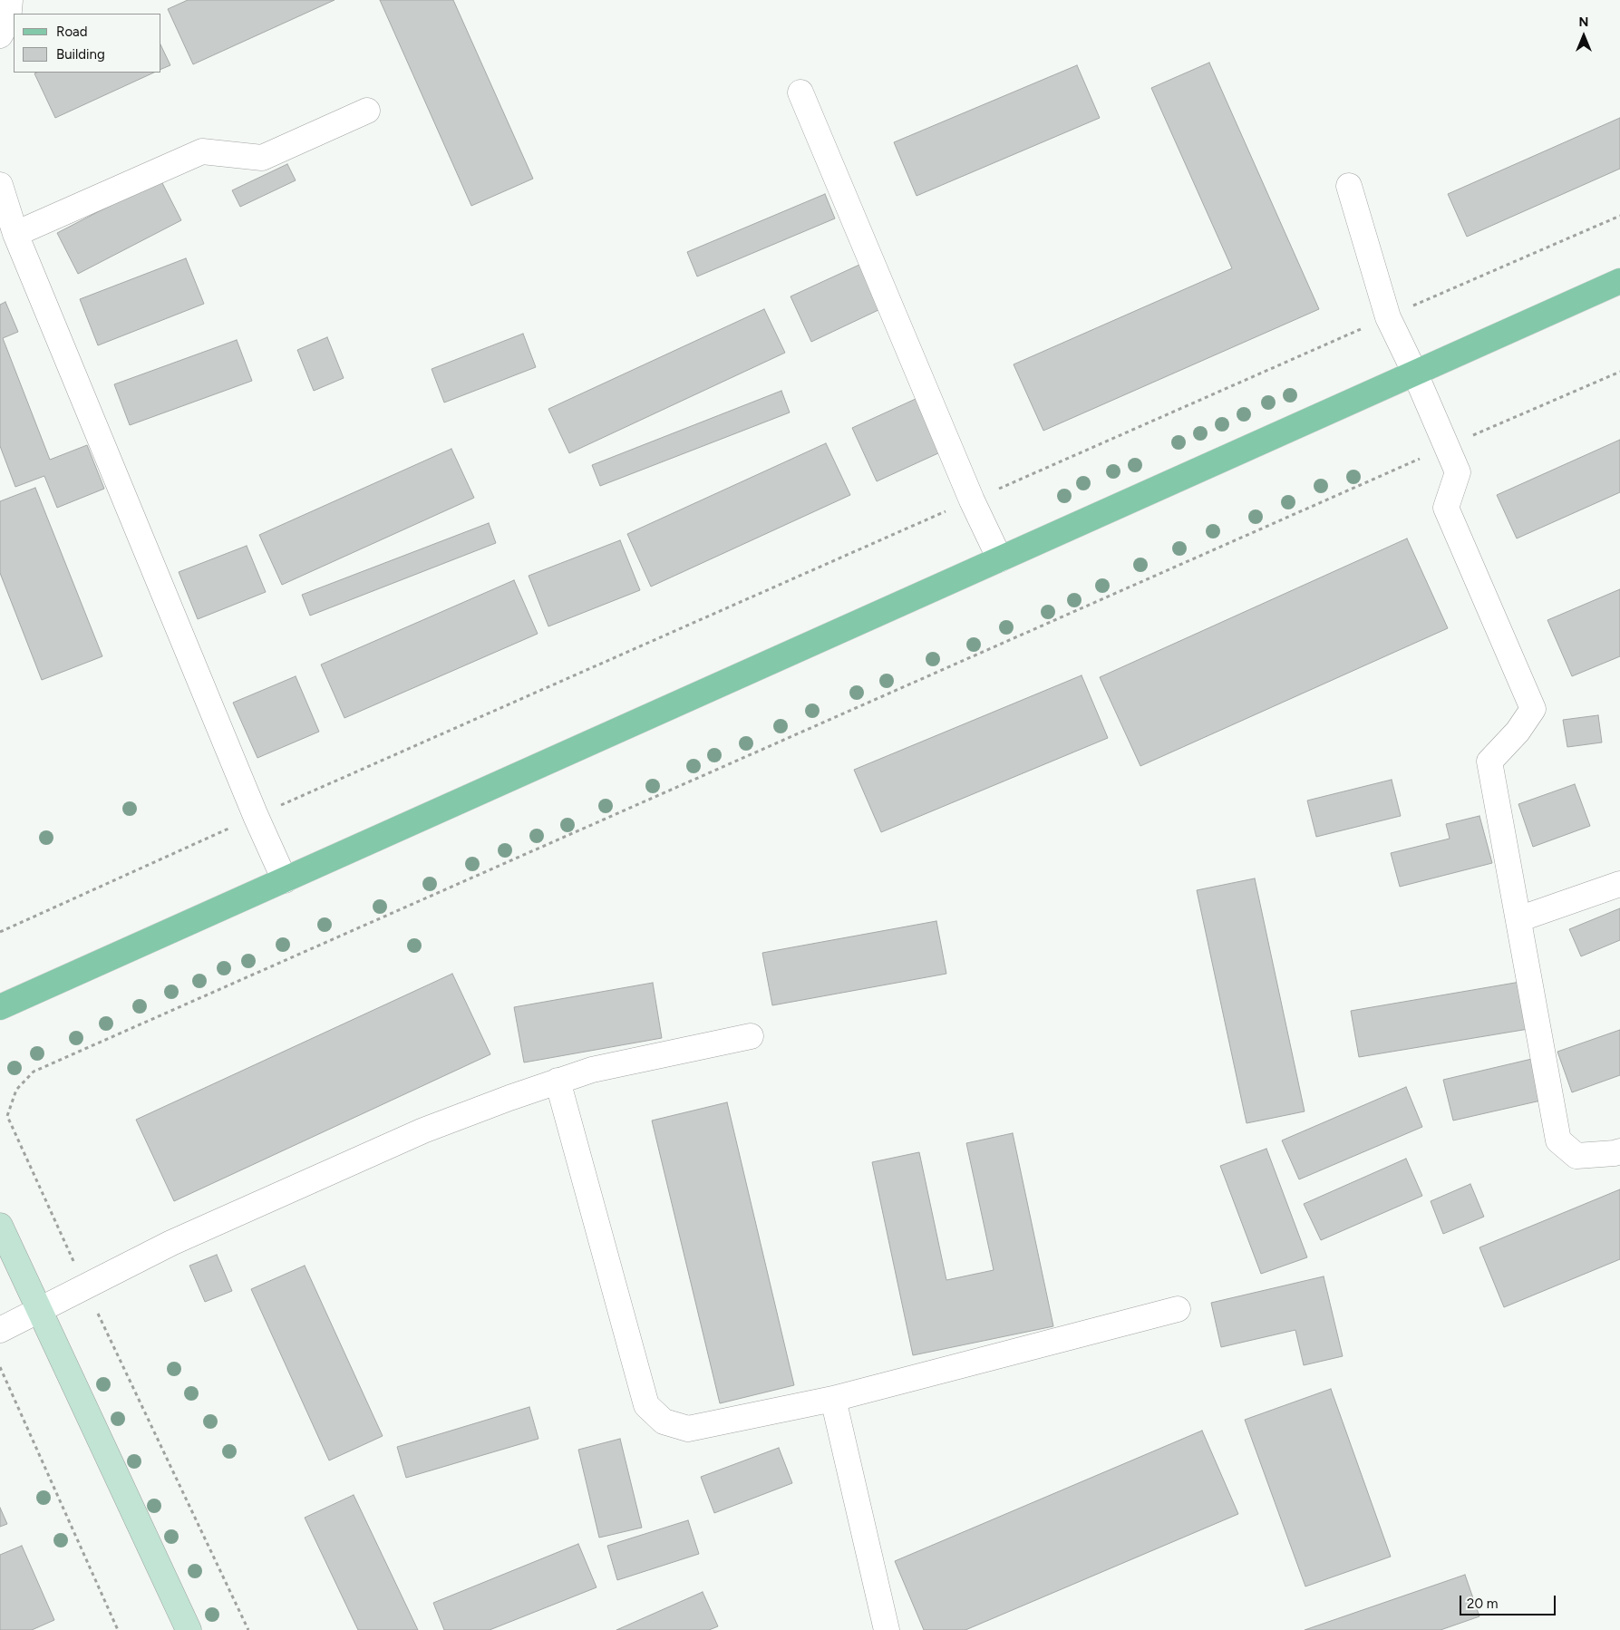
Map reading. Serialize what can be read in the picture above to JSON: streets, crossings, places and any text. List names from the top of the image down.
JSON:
{
  "legend": ["Road", "Building"],
  "scale_bar": "20 m",
  "north": "top"
}
